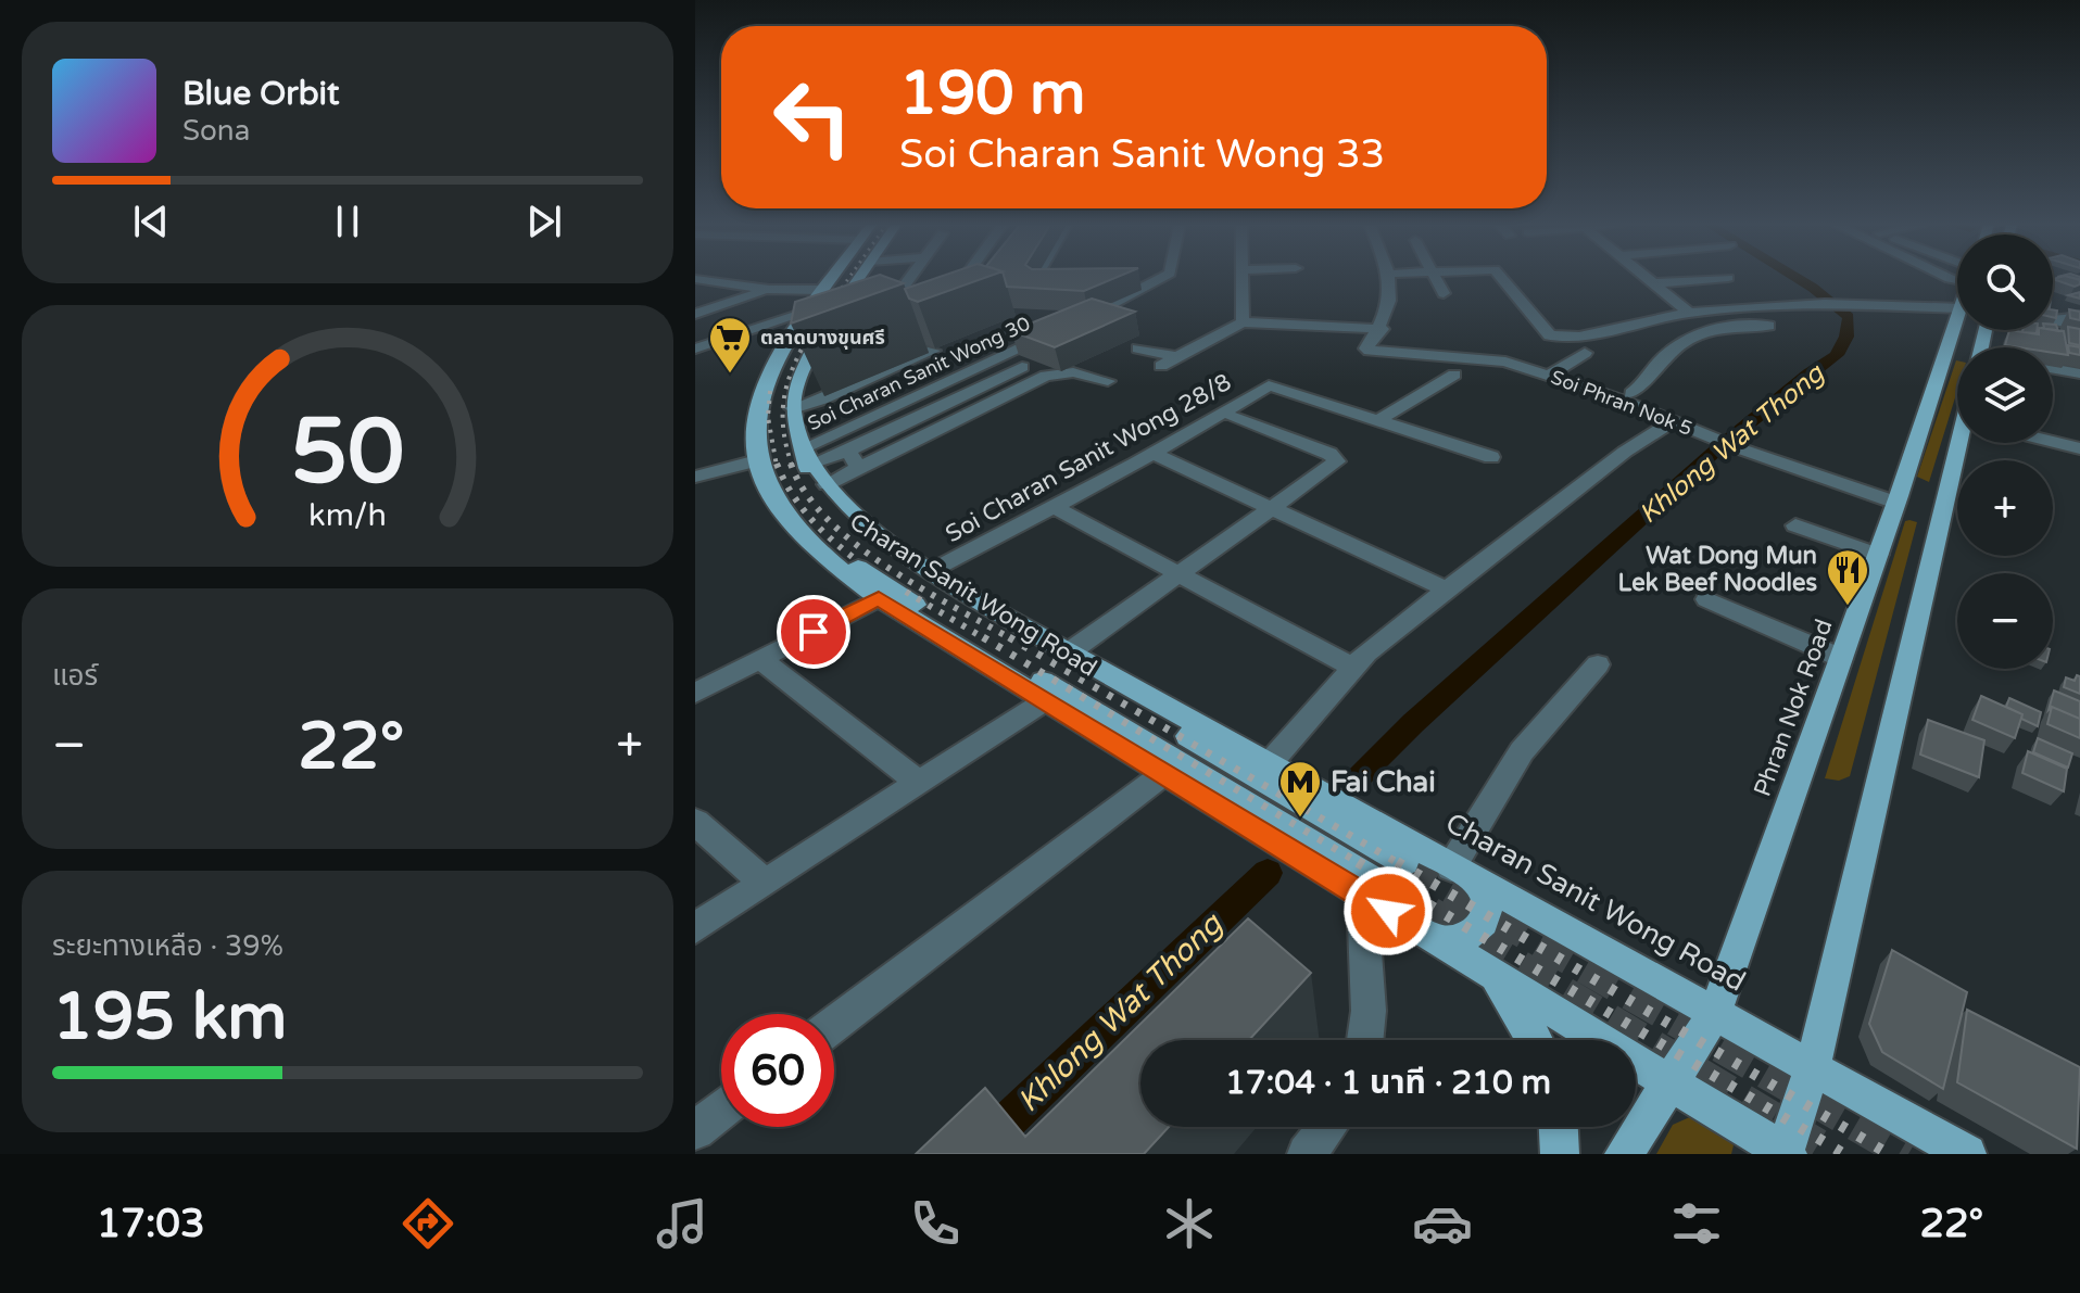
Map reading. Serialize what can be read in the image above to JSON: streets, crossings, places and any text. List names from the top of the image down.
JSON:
{
  "streets": {
    "main road": ["Charan Sanit Wong Road", "Phran Nok Road"],
    "street": ["Soi Charan Sanit Wong 30", "Soi Phran Nok 5", "Soi Charan Sanit Wong 28/8"]
  },
  "crossings": [
    ["Soi Charan Sanit Wong 30", "Charan Sanit Wong Road"],
    ["Soi Phran Nok 5", "Phran Nok Road"],
    ["Soi Charan Sanit Wong 28/8", "Charan Sanit Wong Road"],
    ["Charan Sanit Wong Road", "Phran Nok Road"]
  ],
  "water": ["Khlong Wat Thong"],
  "places": {
    "supermarket": ["ตลาดบางขุนศรี"],
    "restaurant": ["Wat Dong Mun Lek Beef Noodles"],
    "metro station": ["Fai Chai"]
  },
  "page": {
    "turn": ["190 m", "Soi Charan Sanit Wong 33"],
    "song": ["Blue Orbit", "Sona"],
    "map_buttons": ["+", "−"],
    "tile": [
      "แอร์",
      ["ระยะทางเหลือ · 39%", "195 km"]
    ],
    "heat": ["−", "22°", "+"],
    "limit": "60",
    "trip": "17:04 · 1 นาที · 210 m",
    "tabs": ["17:03", "22°"],
    "gauge": ["50", "km/h"]
  }
}
